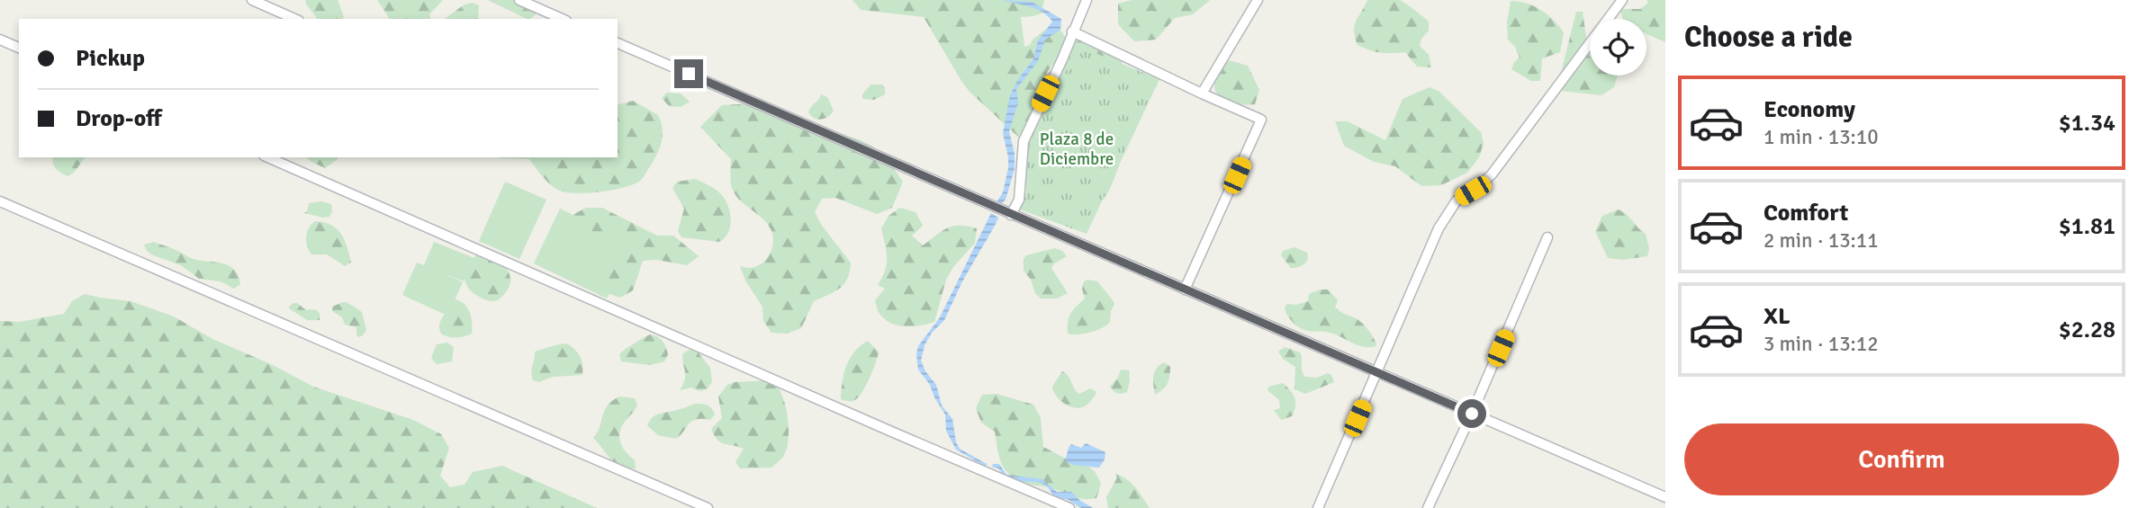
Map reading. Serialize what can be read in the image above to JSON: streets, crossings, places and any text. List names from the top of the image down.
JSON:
{
  "parks": ["Plaza 8 de Diciembre"],
  "page": {
    "heading": "Choose a ride",
    "banner": ["Pickup", "Drop-off"],
    "list": [
      {
        "name": "Economy",
        "note": "1 min · 13:10",
        "value": "$1.34"
      },
      {
        "name": "Comfort",
        "note": "2 min · 13:11",
        "value": "$1.81"
      },
      {
        "name": "XL",
        "note": "3 min · 13:12",
        "value": "$2.28"
      }
    ],
    "buttons": "Confirm"
  }
}
